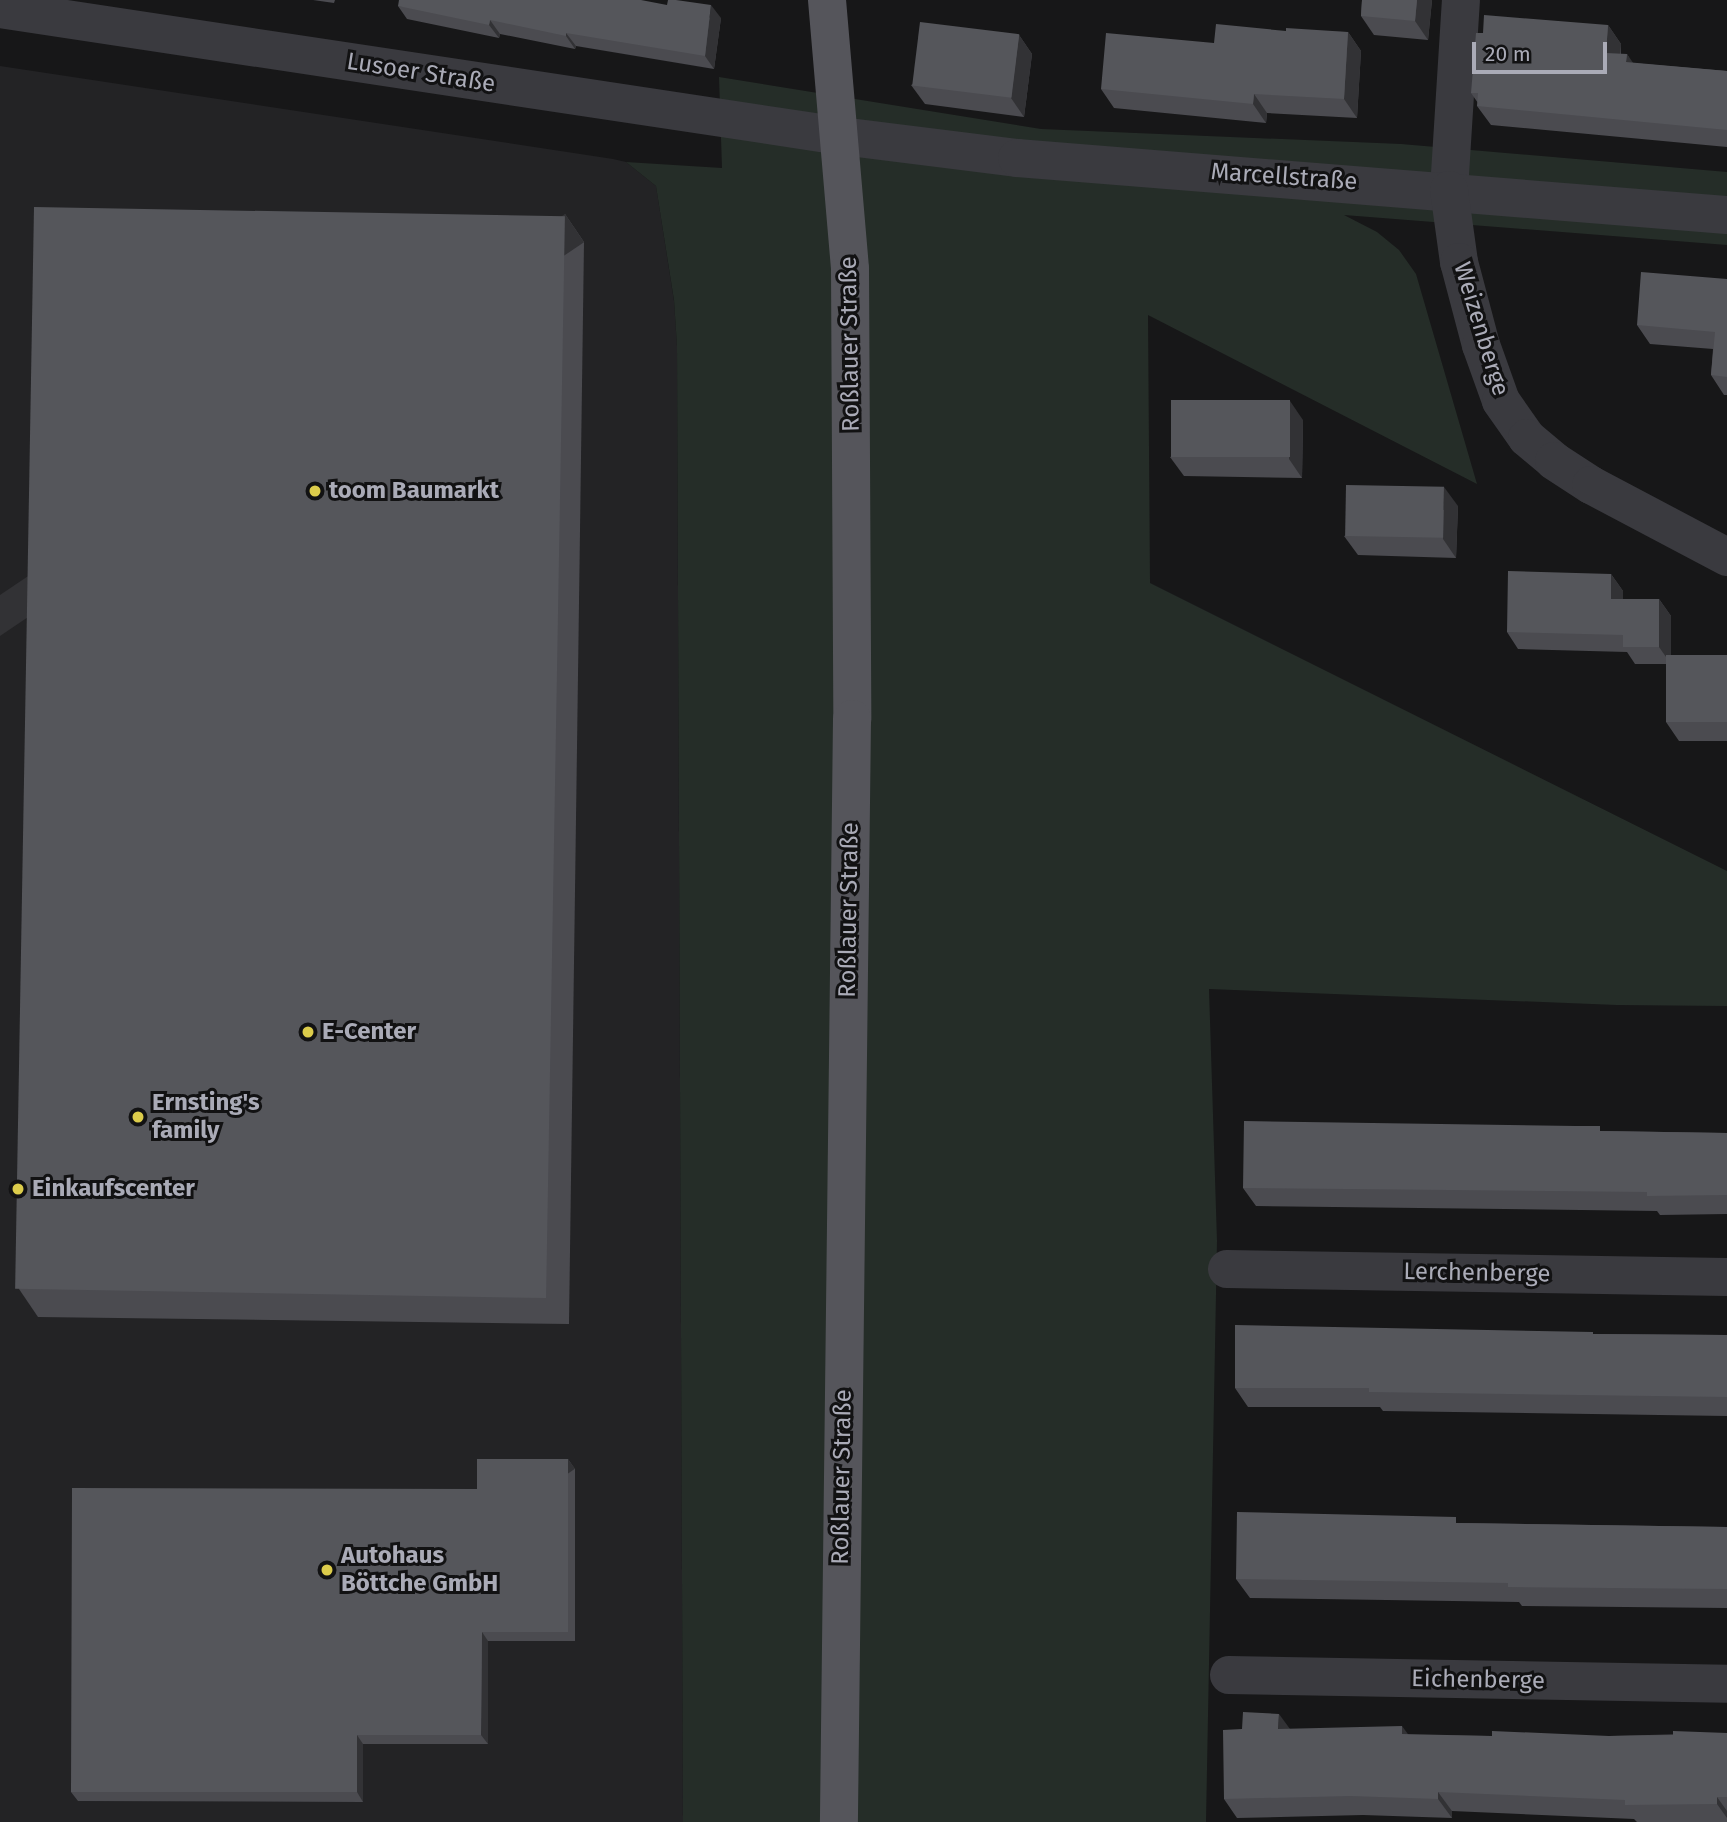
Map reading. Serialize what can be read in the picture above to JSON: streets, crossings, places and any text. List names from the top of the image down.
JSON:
{
  "streets": {
    "main road": ["Roßlauer Straße"],
    "street": [
      "Lusoer Straße",
      "Marcellstraße",
      "Weizenberge",
      "Lerchenberge",
      "Eichenberge"
    ]
  },
  "crossings": [
    ["Lusoer Straße", "Marcellstraße"],
    ["Lusoer Straße", "Roßlauer Straße"],
    ["Marcellstraße", "Weizenberge"],
    ["Marcellstraße", "Roßlauer Straße"]
  ],
  "places": [
    "toom Baumarkt",
    "E-Center",
    "Ernsting's family",
    "Einkaufscenter",
    "Autohaus Böttche GmbH"
  ],
  "scale_bar": "20 m"
}
